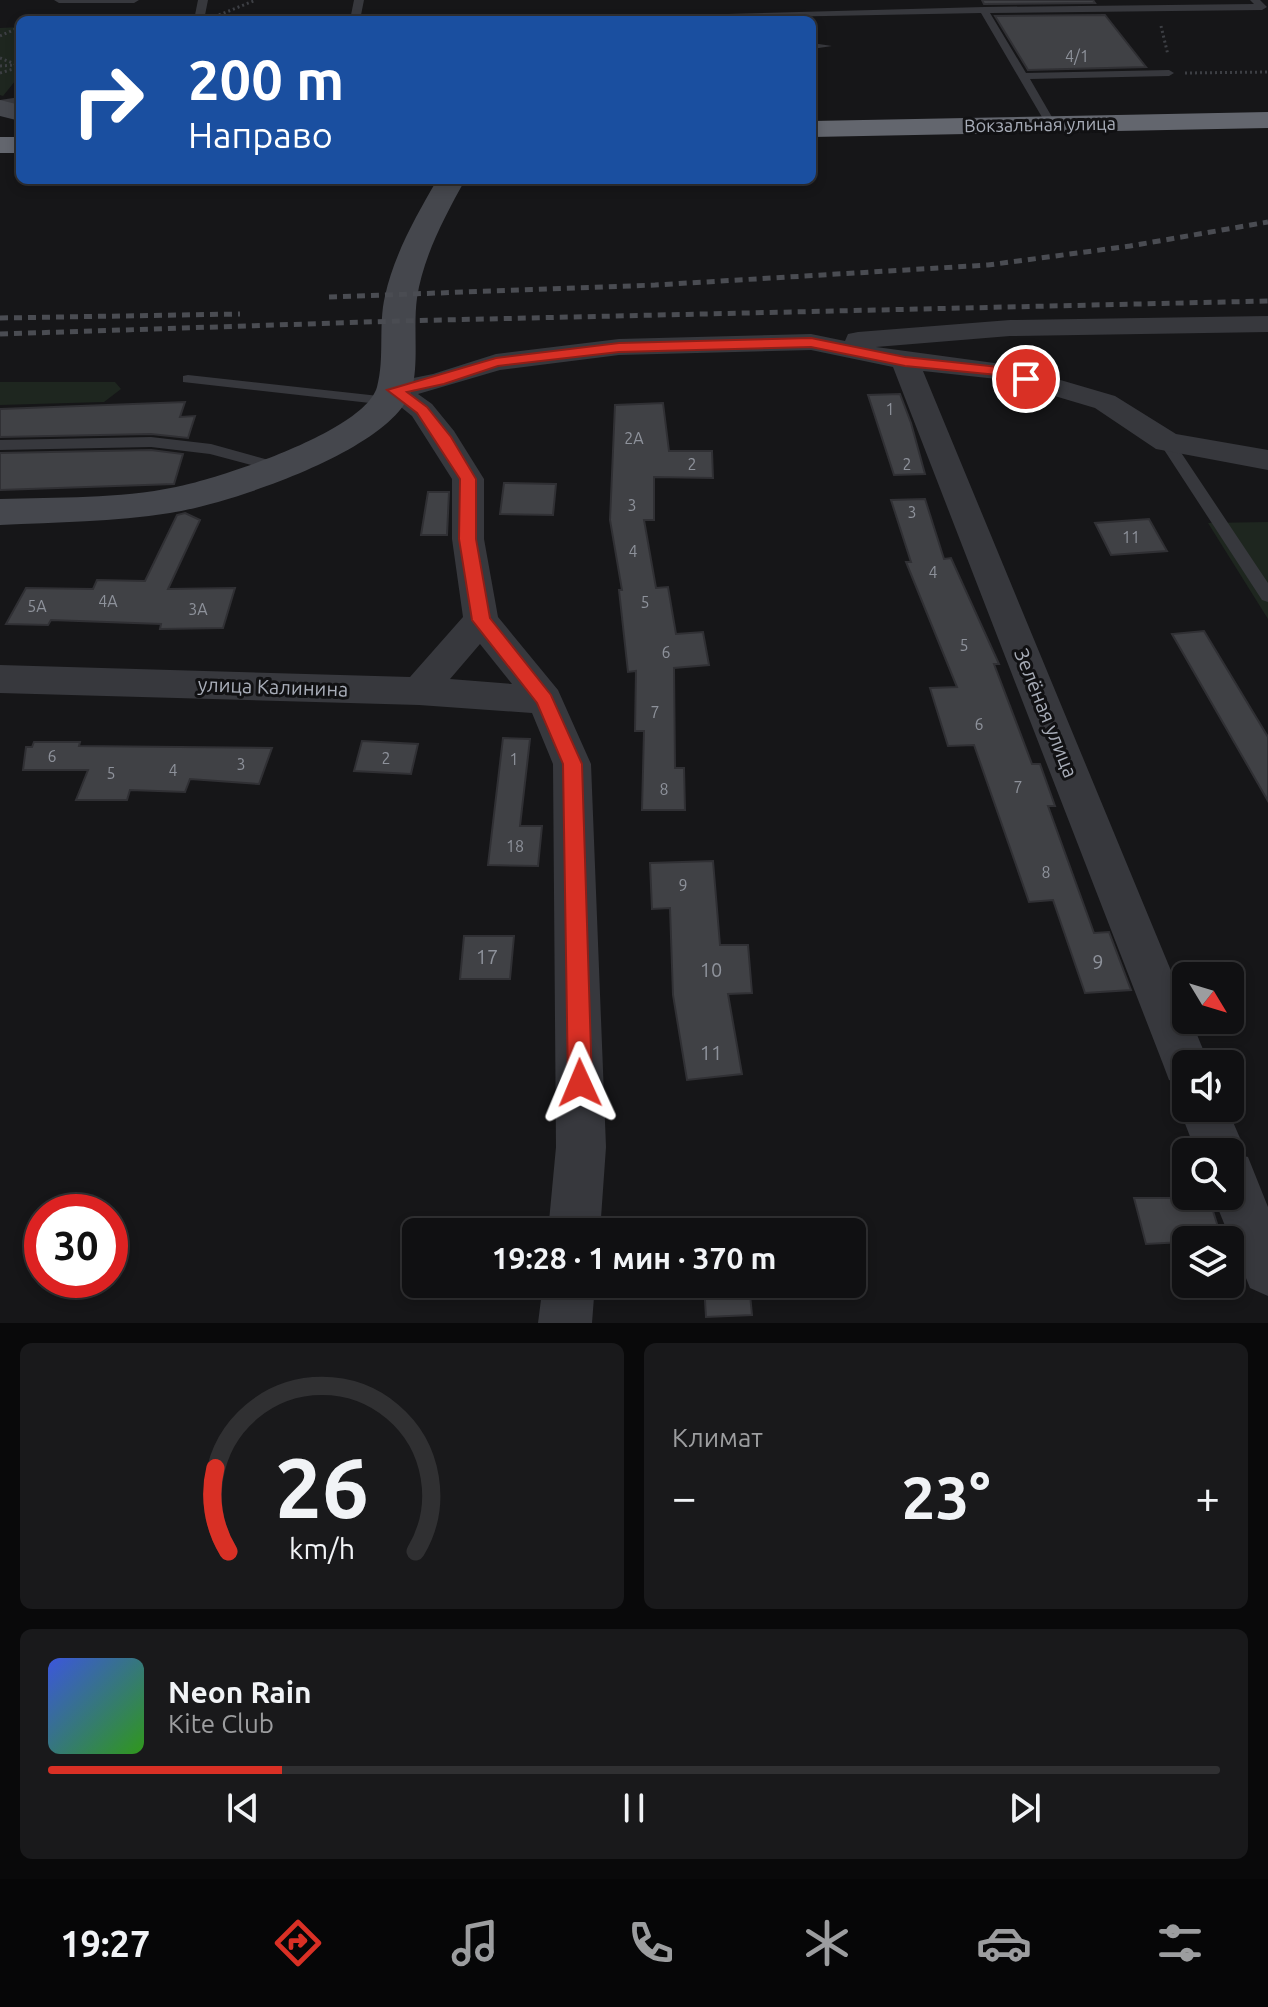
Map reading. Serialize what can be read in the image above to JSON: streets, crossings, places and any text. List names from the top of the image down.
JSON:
{
  "streets": {
    "highway": ["Вокзальная улица"],
    "street": ["улица Калинина", "Зелёная улица"]
  },
  "house_numbers": [
    "4/1",
    "1",
    "2А",
    "2",
    "2",
    "3",
    "3",
    "11",
    "4",
    "4",
    "4А",
    "5",
    "5А",
    "3А",
    "5",
    "6",
    "7",
    "6",
    "6",
    "2",
    "1",
    "3",
    "4",
    "5",
    "7",
    "8",
    "18",
    "8",
    "9",
    "17",
    "9",
    "10",
    "11"
  ],
  "north": "bottom right",
  "page": {
    "turn": ["200 m", "Направо"],
    "limit": "30",
    "trip": "19:28 · 1 мин · 370 m",
    "tile": "Климат",
    "heat": ["−", "23°", "+"],
    "song": ["Neon Rain", "Kite Club"],
    "tabs": "19:27",
    "gauge": ["26", "km/h"]
  }
}
